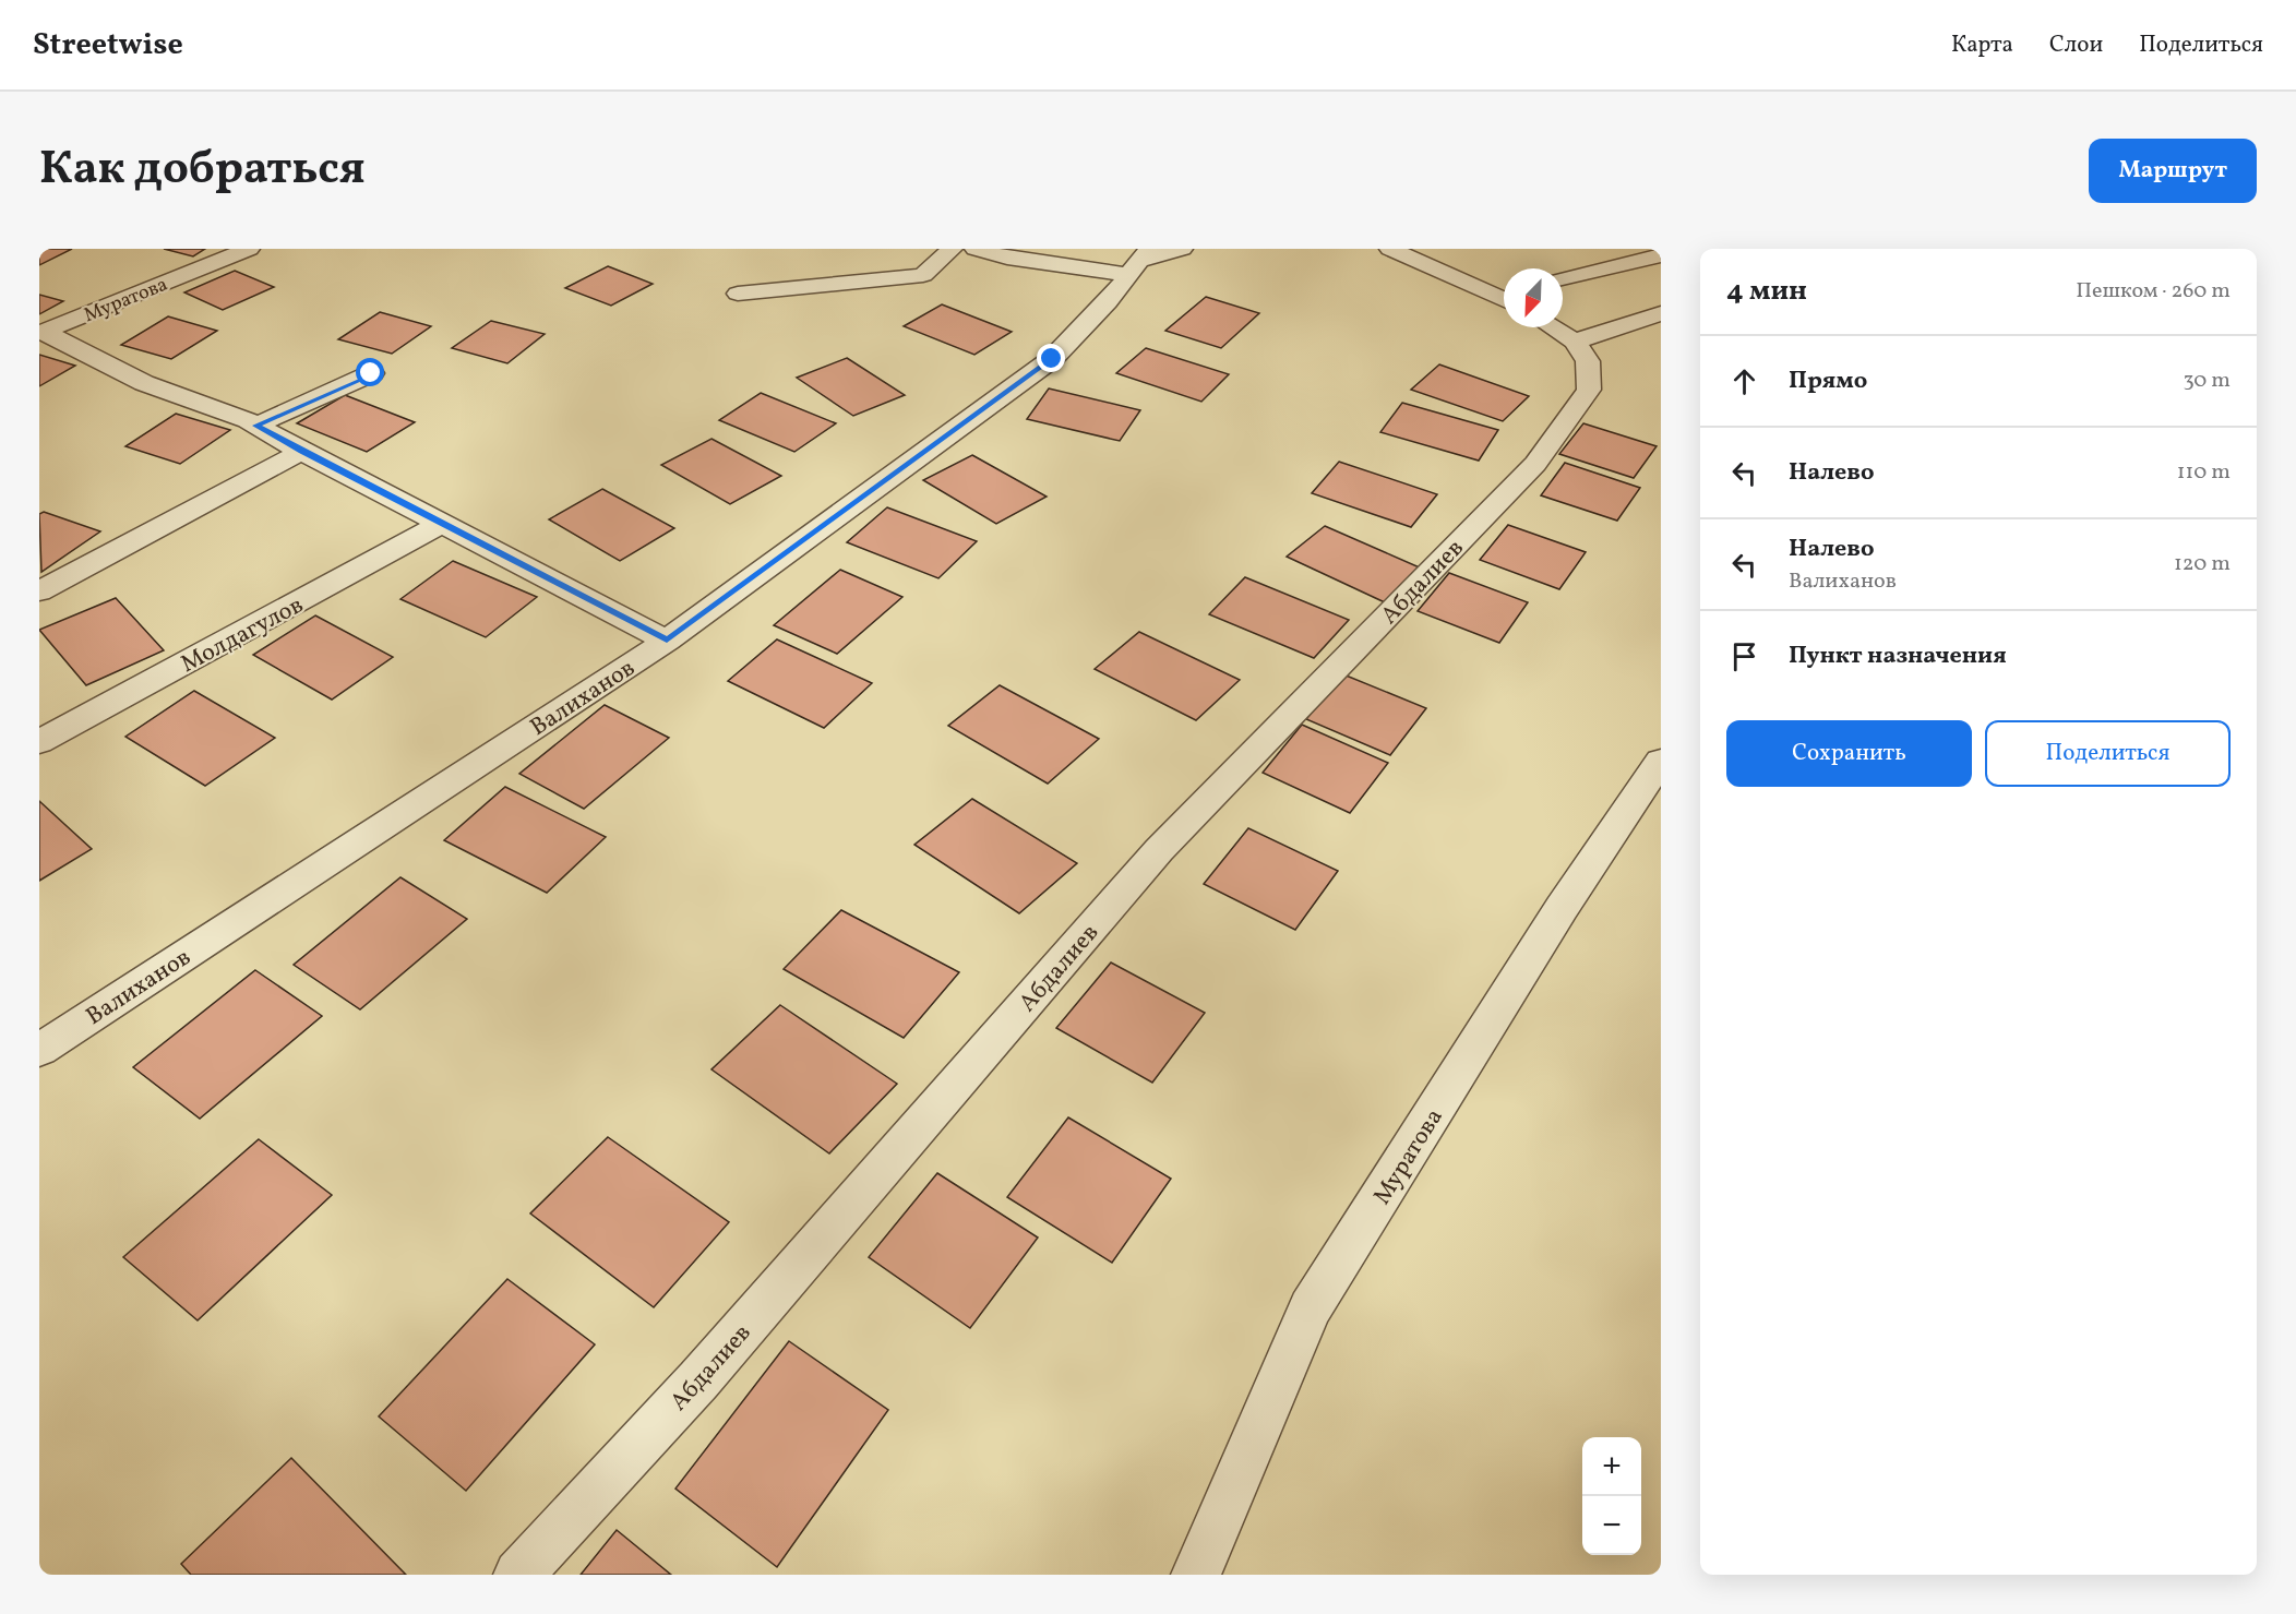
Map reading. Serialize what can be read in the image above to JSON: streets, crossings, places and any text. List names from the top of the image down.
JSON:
{
  "streets": {
    "street": [
      "Муратова",
      "Абдалиев",
      "Молдагулов",
      "Валиханов"
    ]
  },
  "north": "bottom left",
  "page": {
    "header": "Streetwise",
    "nav": ["Карта", "Слои", "Поделиться"],
    "title": "Как добраться",
    "buttons": [
      "Маршрут",
      ["Сохранить", "Поделиться"]
    ],
    "heading": ["4 мин", "Пешком · 260 m"],
    "list": [
      ["Прямо", "30 m"],
      ["Налево", "110 m"],
      ["Налево", "Валиханов", "120 m"],
      "Пункт назначения"
    ],
    "map_buttons": ["+", "−"]
  }
}
